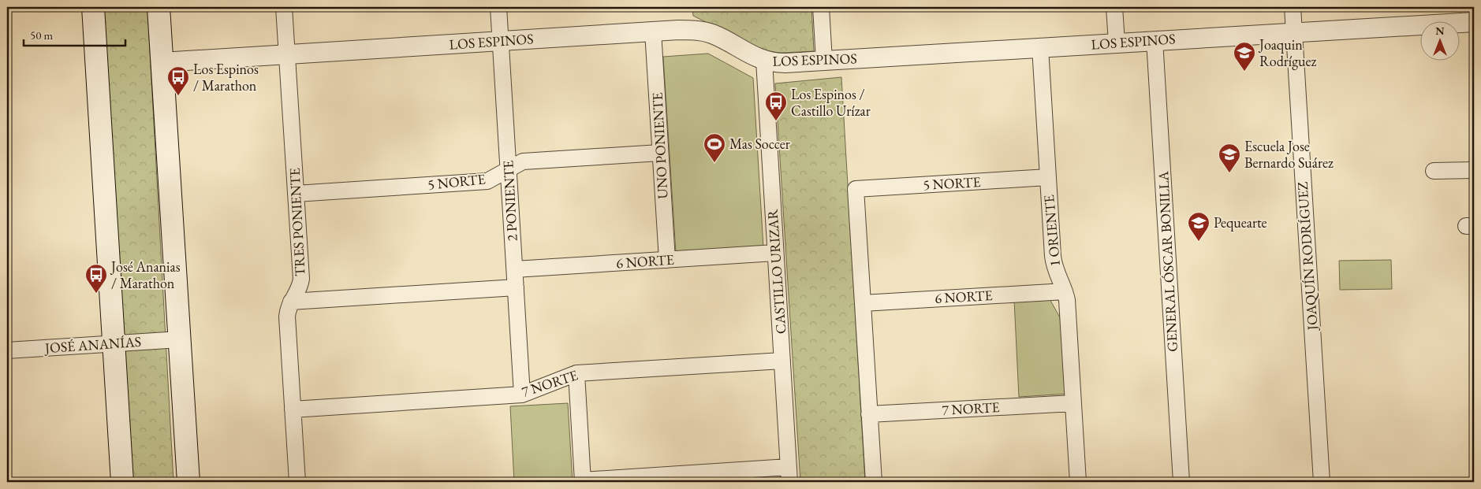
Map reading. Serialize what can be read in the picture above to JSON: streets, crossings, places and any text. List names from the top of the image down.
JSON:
{
  "streets": {
    "street": [
      "LOS ESPINOS",
      "UNO PONIENTE",
      "5 NORTE",
      "2 PONIENTE",
      "TRES PONIENTE",
      "1 ORIENTE",
      "JOAQUÍN RODRÍGUEZ",
      "6 NORTE",
      "GENERAL ÓSCAR BONILLA",
      "CASTILLO URIZAR",
      "JOSÉ ANANÍAS",
      "7 NORTE"
    ]
  },
  "crossings": [
    ["LOS ESPINOS", "UNO PONIENTE"],
    ["LOS ESPINOS", "2 PONIENTE"],
    ["LOS ESPINOS", "TRES PONIENTE"],
    ["LOS ESPINOS", "1 ORIENTE"],
    ["LOS ESPINOS", "JOAQUÍN RODRÍGUEZ"],
    ["LOS ESPINOS", "GENERAL ÓSCAR BONILLA"],
    ["LOS ESPINOS", "CASTILLO URIZAR"],
    ["UNO PONIENTE", "5 NORTE"],
    ["UNO PONIENTE", "6 NORTE"],
    ["5 NORTE", "2 PONIENTE"],
    ["5 NORTE", "TRES PONIENTE"],
    ["5 NORTE", "1 ORIENTE"],
    ["5 NORTE", "6 NORTE"],
    ["2 PONIENTE", "6 NORTE"],
    ["2 PONIENTE", "7 NORTE"],
    ["TRES PONIENTE", "7 NORTE"],
    ["1 ORIENTE", "6 NORTE"],
    ["1 ORIENTE", "7 NORTE"],
    ["6 NORTE", "CASTILLO URIZAR"],
    ["CASTILLO URIZAR", "7 NORTE"]
  ],
  "places": {
    "school or university": ["Joaquin Rodríguez", "Escuela Jose Bernardo Suárez", "Pequearte"],
    "bus stop": ["Los Espinos / Marathon", "Los Espinos / Castillo Urízar", "José Ananias / Marathon"],
    "sports": ["Mas Soccer"]
  },
  "scale_bar": "50 m",
  "north": "top"
}
